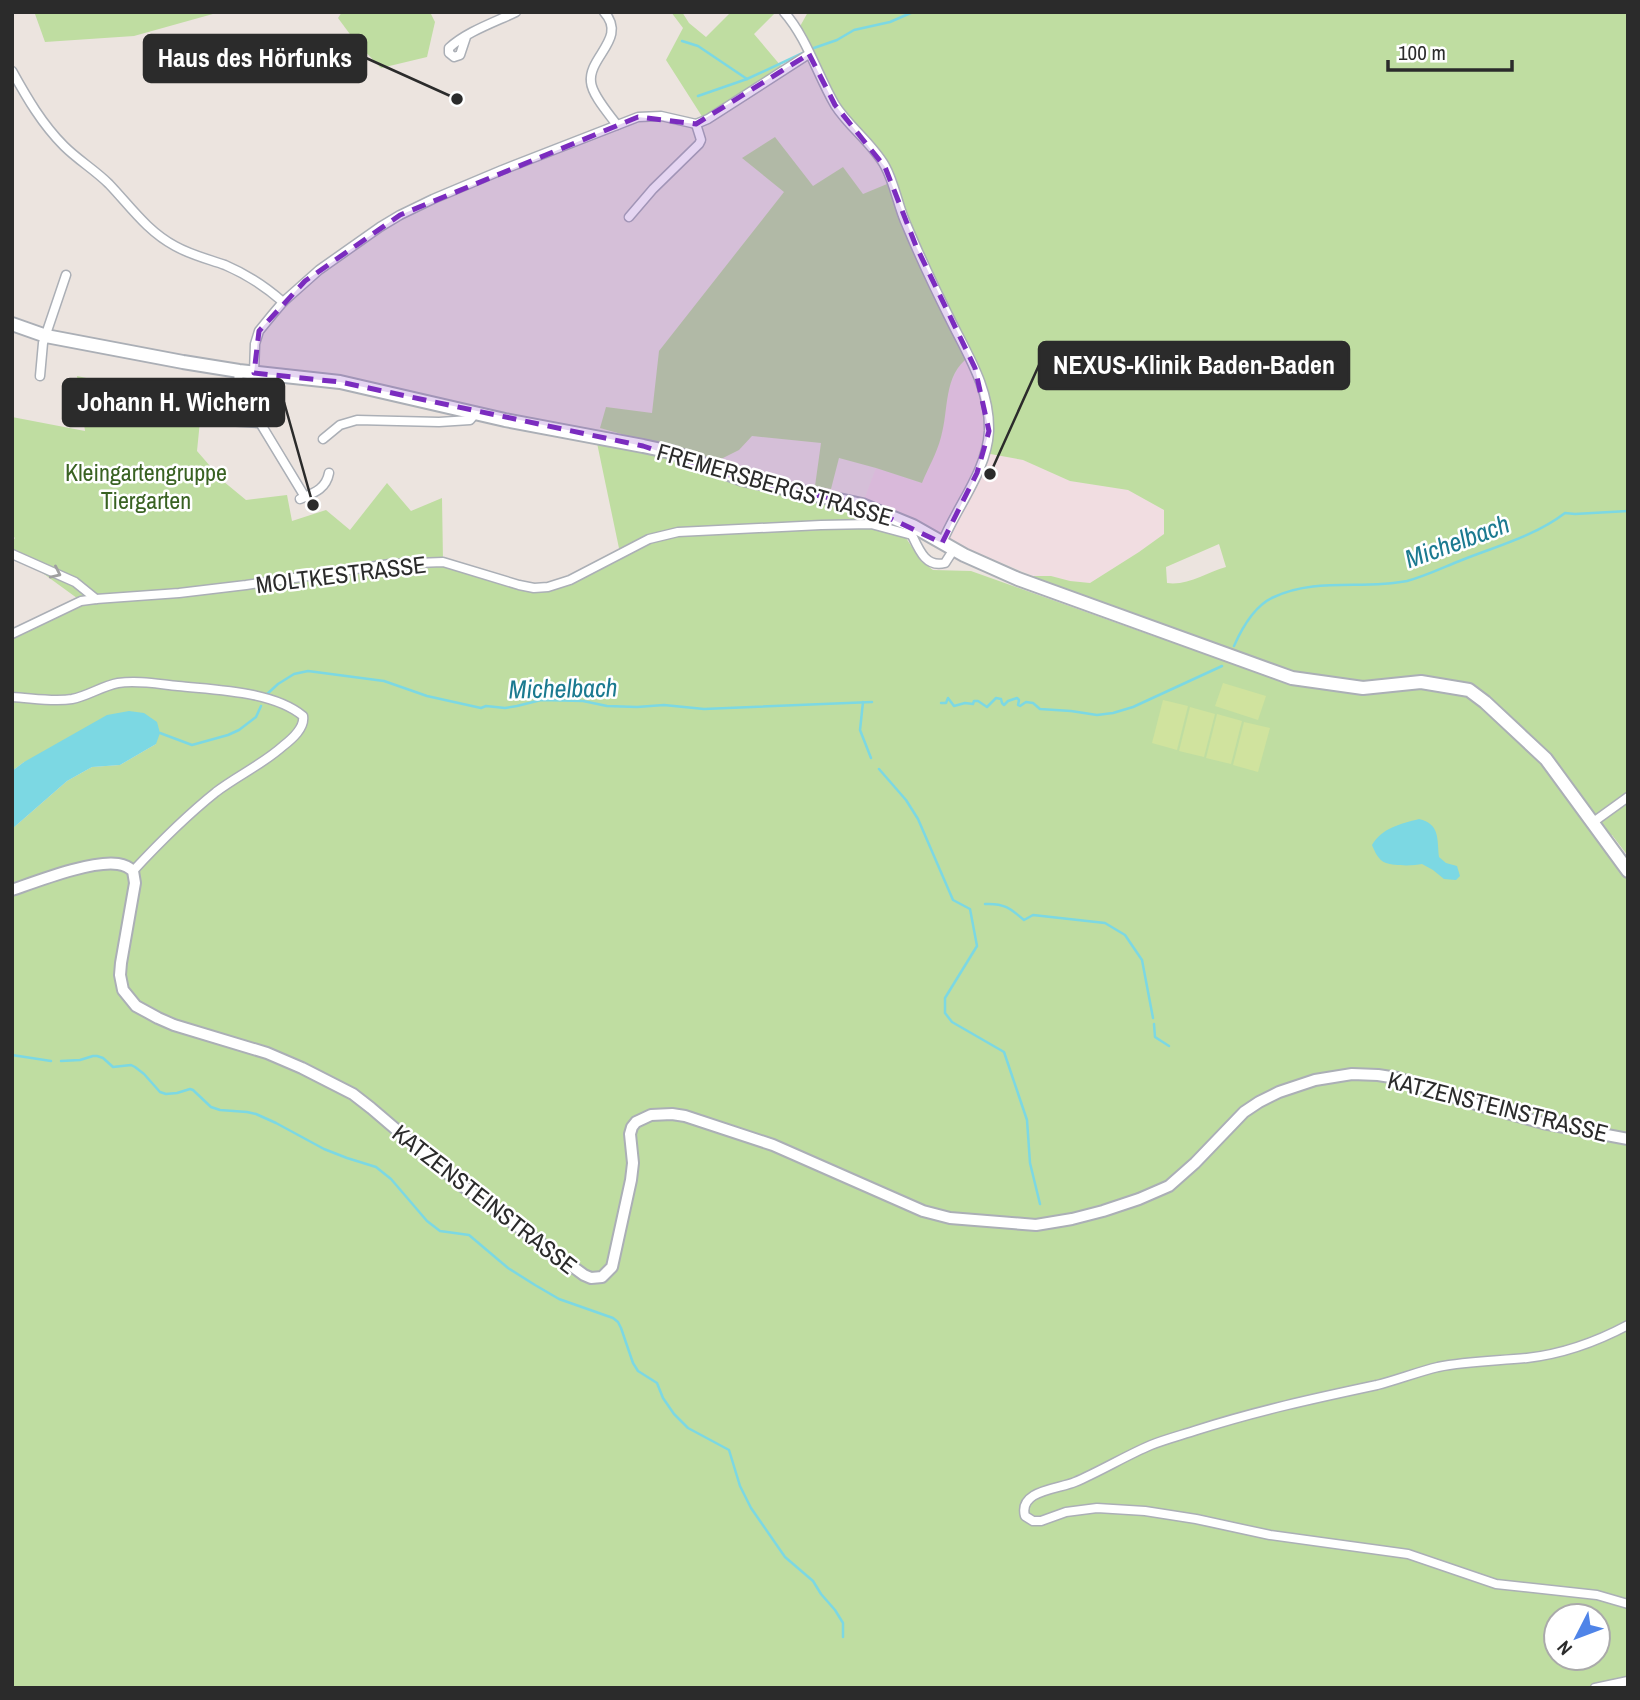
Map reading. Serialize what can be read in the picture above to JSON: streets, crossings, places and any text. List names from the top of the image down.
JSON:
{
  "streets": {
    "main road": ["FREMERSBERGSTRASSE"],
    "street": ["MOLTKESTRASSE", "KATZENSTEINSTRASSE"]
  },
  "crossings": [
    ["FREMERSBERGSTRASSE", "MOLTKESTRASSE"]
  ],
  "water": ["Michelbach"],
  "parks": ["Kleingartengruppe Tiergarten"],
  "places": ["Haus des Hörfunks", "NEXUS-Klinik Baden-Baden", "Johann H. Wichern"],
  "scale_bar": "100 m",
  "north": "bottom left"
}
